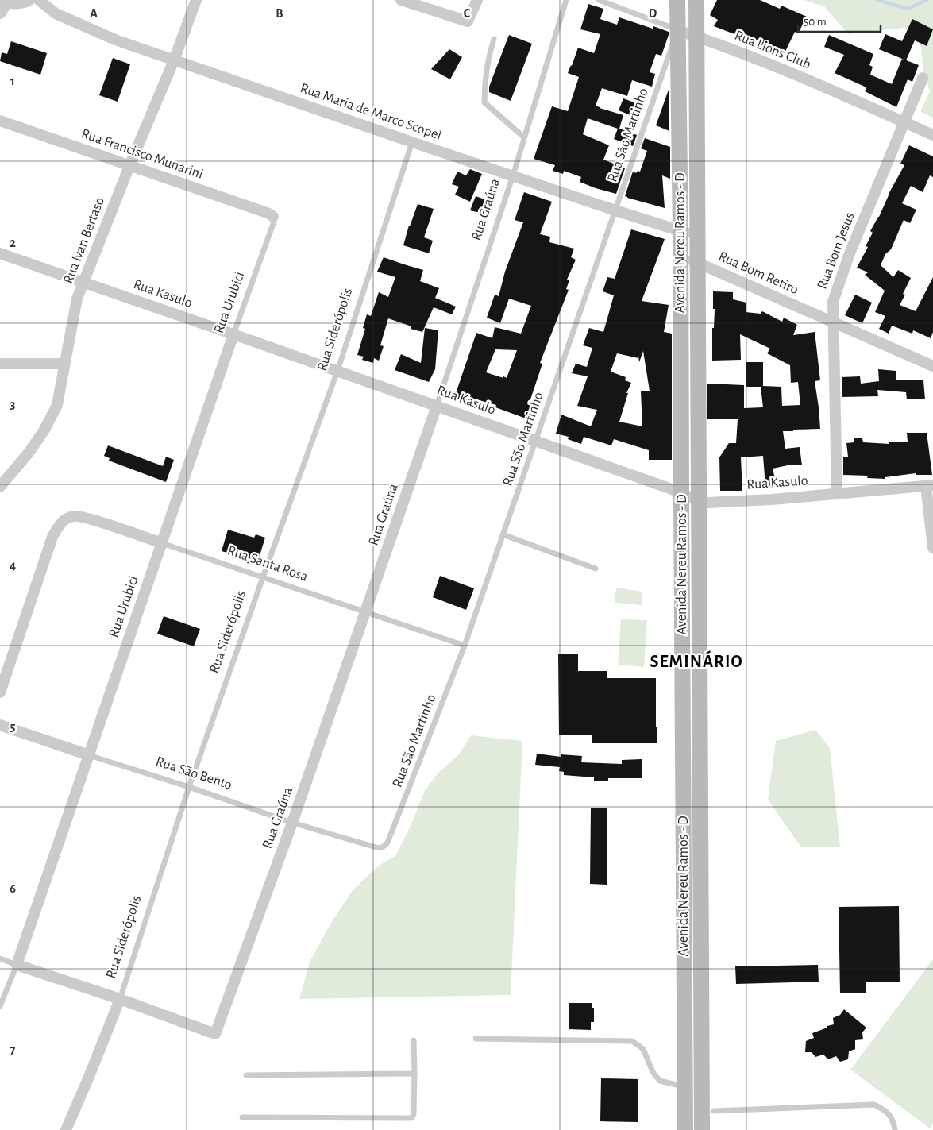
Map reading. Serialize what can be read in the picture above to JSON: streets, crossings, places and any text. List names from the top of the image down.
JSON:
{
  "streets": {
    "street": [
      "Rua Lions Club",
      "Rua Maria de Marco Scopel",
      "Rua Francisco Munarini",
      "Rua Graúna",
      "Rua Ivan Bertaso",
      "Avenida Nereu Ramos - D",
      "Rua Bom Jesus",
      "Rua Bom Retiro",
      "Rua Kasulo",
      "Rua Urubici",
      "Rua Siderópolis",
      "Rua Santa Rosa",
      "Rua São Bento"
    ],
    "lane": ["Rua São Martinho"]
  },
  "crossings": [
    ["Rua Lions Club", "Rua São Martinho"],
    ["Rua Lions Club", "Avenida Nereu Ramos - D"],
    ["Rua Lions Club", "Rua Bom Jesus"],
    ["Rua Maria de Marco Scopel", "Rua São Martinho"],
    ["Rua Maria de Marco Scopel", "Rua Graúna"],
    ["Rua Maria de Marco Scopel", "Rua Ivan Bertaso"],
    ["Rua Maria de Marco Scopel", "Avenida Nereu Ramos - D"],
    ["Rua Maria de Marco Scopel", "Rua Siderópolis"],
    ["Rua São Martinho", "Avenida Nereu Ramos - D"],
    ["Rua São Martinho", "Rua Kasulo"],
    ["Rua São Martinho", "Rua Santa Rosa"],
    ["Rua São Martinho", "Rua São Bento"],
    ["Rua Francisco Munarini", "Rua Ivan Bertaso"],
    ["Rua Francisco Munarini", "Rua Urubici"],
    ["Rua Graúna", "Rua Kasulo"],
    ["Rua Graúna", "Rua Siderópolis"],
    ["Rua Graúna", "Rua Santa Rosa"],
    ["Rua Graúna", "Rua São Bento"],
    ["Rua Ivan Bertaso", "Rua Kasulo"],
    ["Avenida Nereu Ramos - D", "Rua Bom Retiro"],
    ["Avenida Nereu Ramos - D", "Rua Kasulo"],
    ["Rua Bom Jesus", "Rua Bom Retiro"],
    ["Rua Bom Jesus", "Rua Kasulo"],
    ["Rua Kasulo", "Rua Urubici"],
    ["Rua Kasulo", "Rua Siderópolis"],
    ["Rua Urubici", "Rua Santa Rosa"],
    ["Rua Urubici", "Rua São Bento"],
    ["Rua Siderópolis", "Rua Santa Rosa"],
    ["Rua Siderópolis", "Rua São Bento"]
  ],
  "districts": ["SEMINÁRIO"],
  "scale_bar": "50 m",
  "grid": {
    "columns": [
      "A",
      "B",
      "C",
      "D"
    ],
    "rows": [
      "1",
      "2",
      "3",
      "4",
      "5",
      "6",
      "7"
    ]
  }
}
